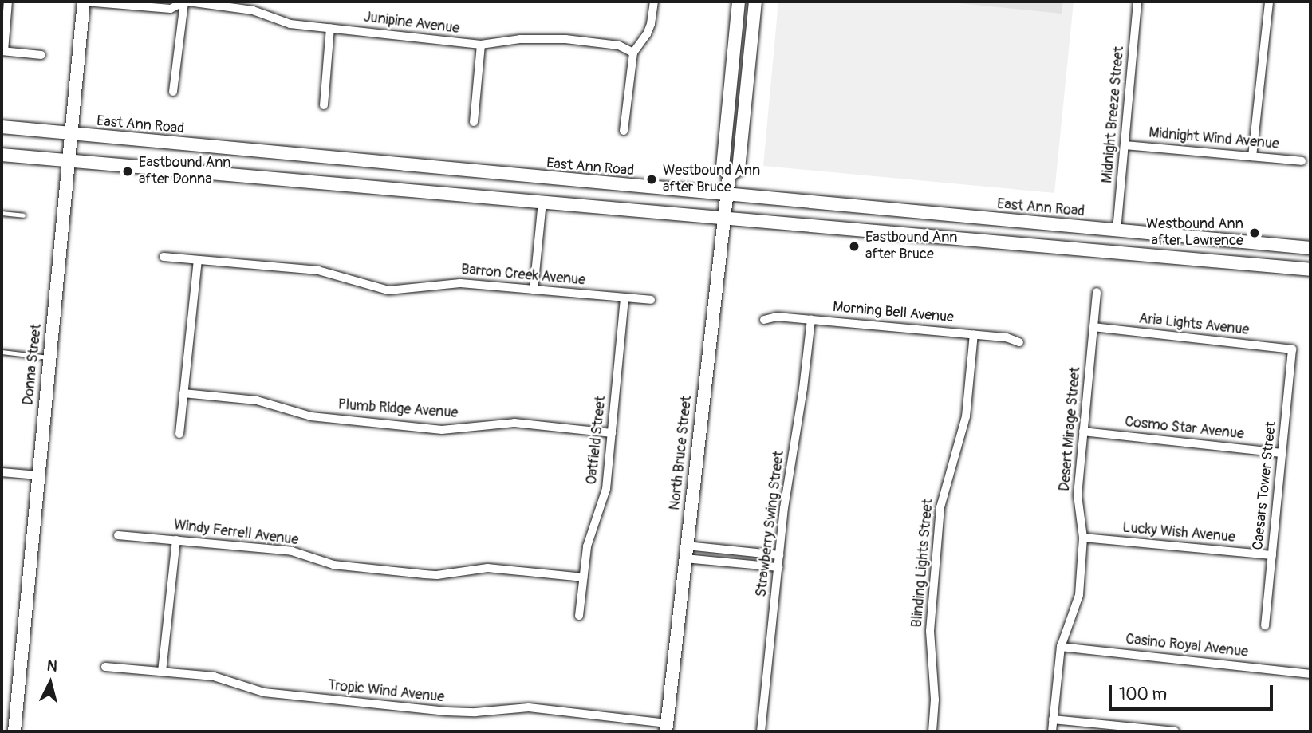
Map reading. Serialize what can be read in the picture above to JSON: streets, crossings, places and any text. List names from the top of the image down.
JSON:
{
  "streets": {
    "main road": ["East Ann Road", "Donna Street", "North Bruce Street"],
    "street": [
      "Junipine Avenue",
      "Midnight Breeze Street",
      "Midnight Wind Avenue",
      "Barron Creek Avenue",
      "Morning Bell Avenue",
      "Aria Lights Avenue",
      "Plumb Ridge Avenue",
      "Cosmo Star Avenue",
      "Desert Mirage Street",
      "Oatfield Street",
      "Caesars Tower Street",
      "Strawberry Swing Street",
      "Windy Ferrell Avenue",
      "Lucky Wish Avenue",
      "Blinding Lights Street",
      "Casino Royal Avenue",
      "Tropic Wind Avenue"
    ]
  },
  "crossings": [
    ["Junipine Avenue", "Donna Street"],
    ["Midnight Breeze Street", "East Ann Road"],
    ["Midnight Breeze Street", "Midnight Wind Avenue"],
    ["East Ann Road", "Donna Street"],
    ["East Ann Road", "North Bruce Street"],
    ["Barron Creek Avenue", "Oatfield Street"],
    ["Morning Bell Avenue", "Strawberry Swing Street"],
    ["Morning Bell Avenue", "Blinding Lights Street"],
    ["Aria Lights Avenue", "Desert Mirage Street"],
    ["Aria Lights Avenue", "Caesars Tower Street"],
    ["Plumb Ridge Avenue", "Oatfield Street"],
    ["Cosmo Star Avenue", "Desert Mirage Street"],
    ["Cosmo Star Avenue", "Caesars Tower Street"],
    ["Desert Mirage Street", "Lucky Wish Avenue"],
    ["Desert Mirage Street", "Casino Royal Avenue"],
    ["Oatfield Street", "Windy Ferrell Avenue"],
    ["North Bruce Street", "Tropic Wind Avenue"],
    ["Caesars Tower Street", "Lucky Wish Avenue"]
  ],
  "places": [
    "Eastbound Ann after Donna",
    "Westbound Ann after Bruce",
    "Westbound Ann after Lawrence",
    "Eastbound Ann after Bruce"
  ],
  "scale_bar": "100 m",
  "north": "top"
}
